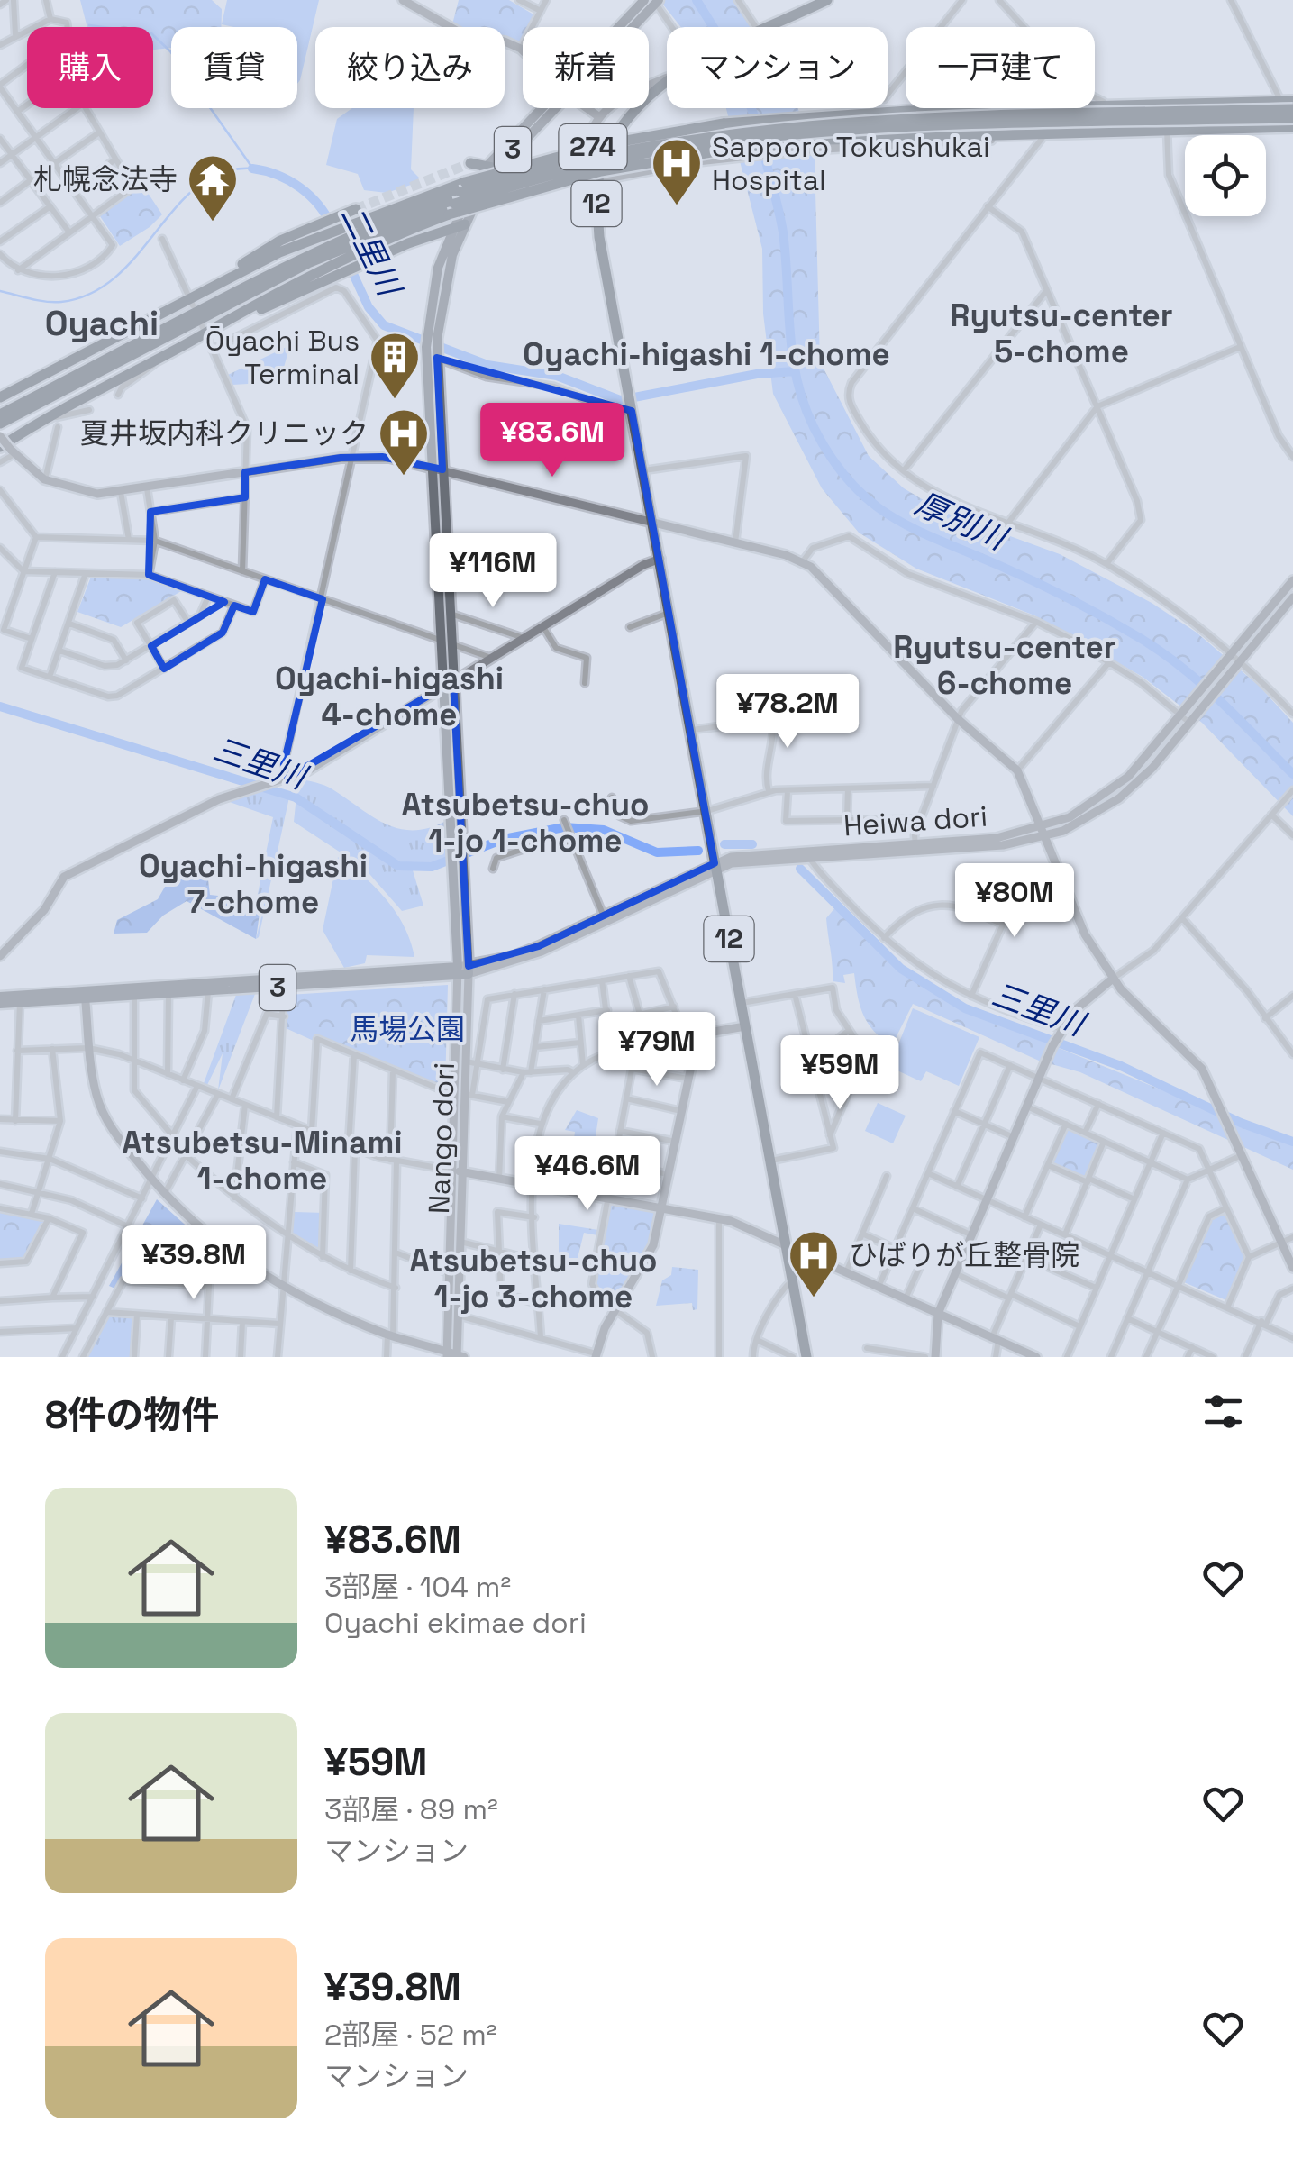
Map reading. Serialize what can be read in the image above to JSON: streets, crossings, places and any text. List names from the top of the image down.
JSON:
{
  "streets": {
    "highway": ["274", "12"],
    "main road": ["3"],
    "street": ["Heiwa dori", "Nango dori"]
  },
  "crossings": [
    ["3", "Heiwa dori"],
    ["3", "Nango dori"],
    ["12", "Heiwa dori"],
    ["Heiwa dori", "Nango dori"]
  ],
  "districts": [
    "Ryutsu-center 5-chome",
    "Oyachi",
    "Oyachi-higashi 1-chome",
    "Ryutsu-center 6-chome",
    "Oyachi-higashi 4-chome",
    "Atsubetsu-chuo 1-jo 1-chome",
    "Oyachi-higashi 7-chome",
    "Atsubetsu-Minami 1-chome",
    "Atsubetsu-chuo 1-jo 3-chome"
  ],
  "water": ["二里川", "厚別川", "三里川"],
  "parks": ["馬場公園"],
  "places": {
    "hospital": ["Sapporo Tokushukai Hospital", "夏井坂内科クリニック", "ひばりが丘整骨院"],
    "temple": ["札幌念法寺"],
    "building": ["Ōyachi Bus Terminal"]
  },
  "page": {
    "chip": [
      "購入",
      "賃貸",
      "絞り込み",
      "新着",
      "マンション",
      "一戸建て"
    ],
    "price": [
      "¥83.6M",
      "¥116M",
      "¥78.2M",
      "¥80M",
      "¥79M",
      "¥59M",
      "¥46.6M",
      "¥39.8M"
    ],
    "heading": "8件の物件",
    "list": [
      {
        "name": "¥83.6M",
        "note": "3部屋 · 104 m² · Oyachi ekimae dori"
      },
      {
        "name": "¥59M",
        "note": "3部屋 · 89 m² · マンション"
      },
      {
        "name": "¥39.8M",
        "note": "2部屋 · 52 m² · マンション"
      }
    ]
  }
}
